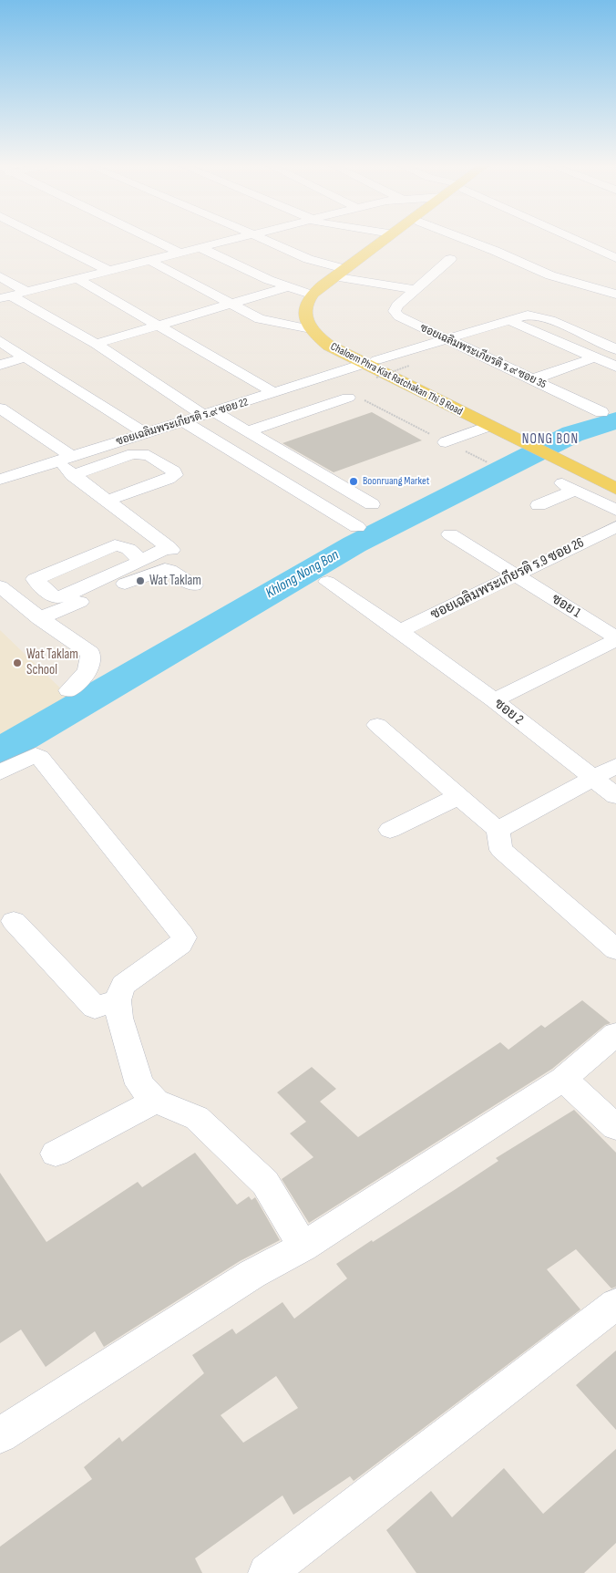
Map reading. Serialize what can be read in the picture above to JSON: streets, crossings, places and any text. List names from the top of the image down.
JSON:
{
  "streets": {
    "main road": ["Chaloem Phra Kiat Ratchakan Thi 9 Road"],
    "street": [
      "ซอยเฉลิมพระเกียรติ ร.๙ ซอย 35",
      "ซอยเฉลิมพระเกียรติ ร.๙ ซอย 22",
      "ซอยเฉลิมพระเกียรติ ร.9 ซอย 26",
      "ซอย 1",
      "ซอย 2"
    ]
  },
  "crossings": [
    ["ซอยเฉลิมพระเกียรติ ร.๙ ซอย 35", "ซอยเฉลิมพระเกียรติ ร.๙ ซอย 22"],
    ["Chaloem Phra Kiat Ratchakan Thi 9 Road", "ซอยเฉลิมพระเกียรติ ร.๙ ซอย 22"],
    ["ซอยเฉลิมพระเกียรติ ร.9 ซอย 26", "ซอย 1"],
    ["ซอยเฉลิมพระเกียรติ ร.9 ซอย 26", "ซอย 2"]
  ],
  "districts": ["NONG BON"],
  "water": ["Khlong Nong Bon"],
  "places": ["Boonruang Market", "Wat Taklam", "Wat Taklam School"]
}
